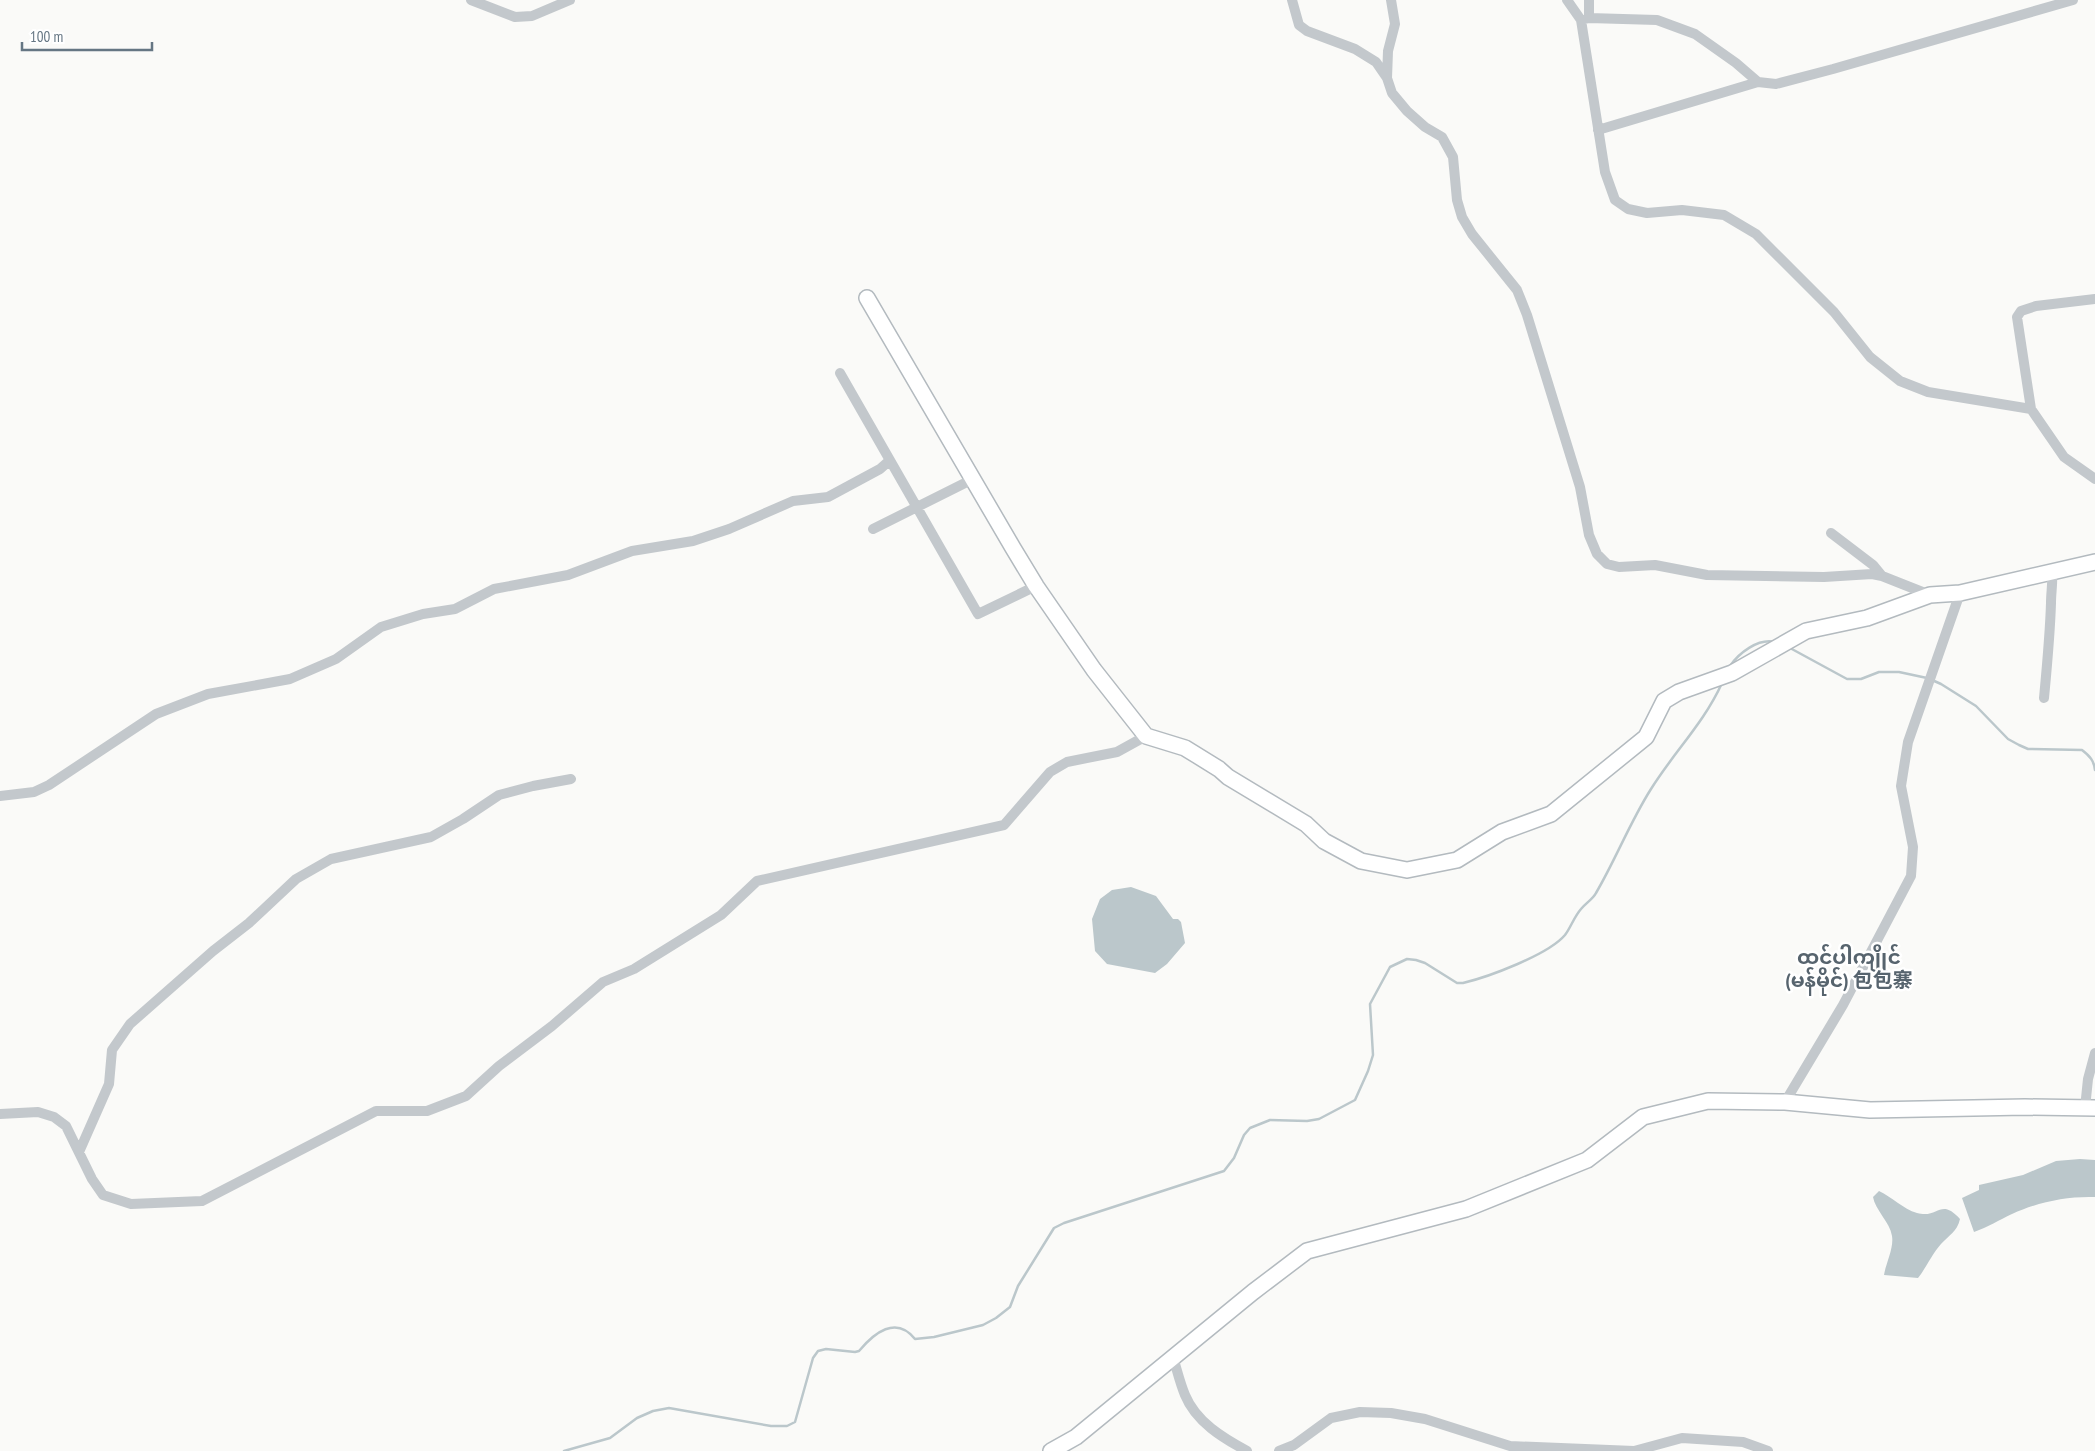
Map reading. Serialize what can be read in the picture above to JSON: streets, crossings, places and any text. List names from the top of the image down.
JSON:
{
  "districts": ["ထင်ပါကျိုင် (မန်မိုင်) 包包寨"],
  "scale_bar": "100 m"
}
